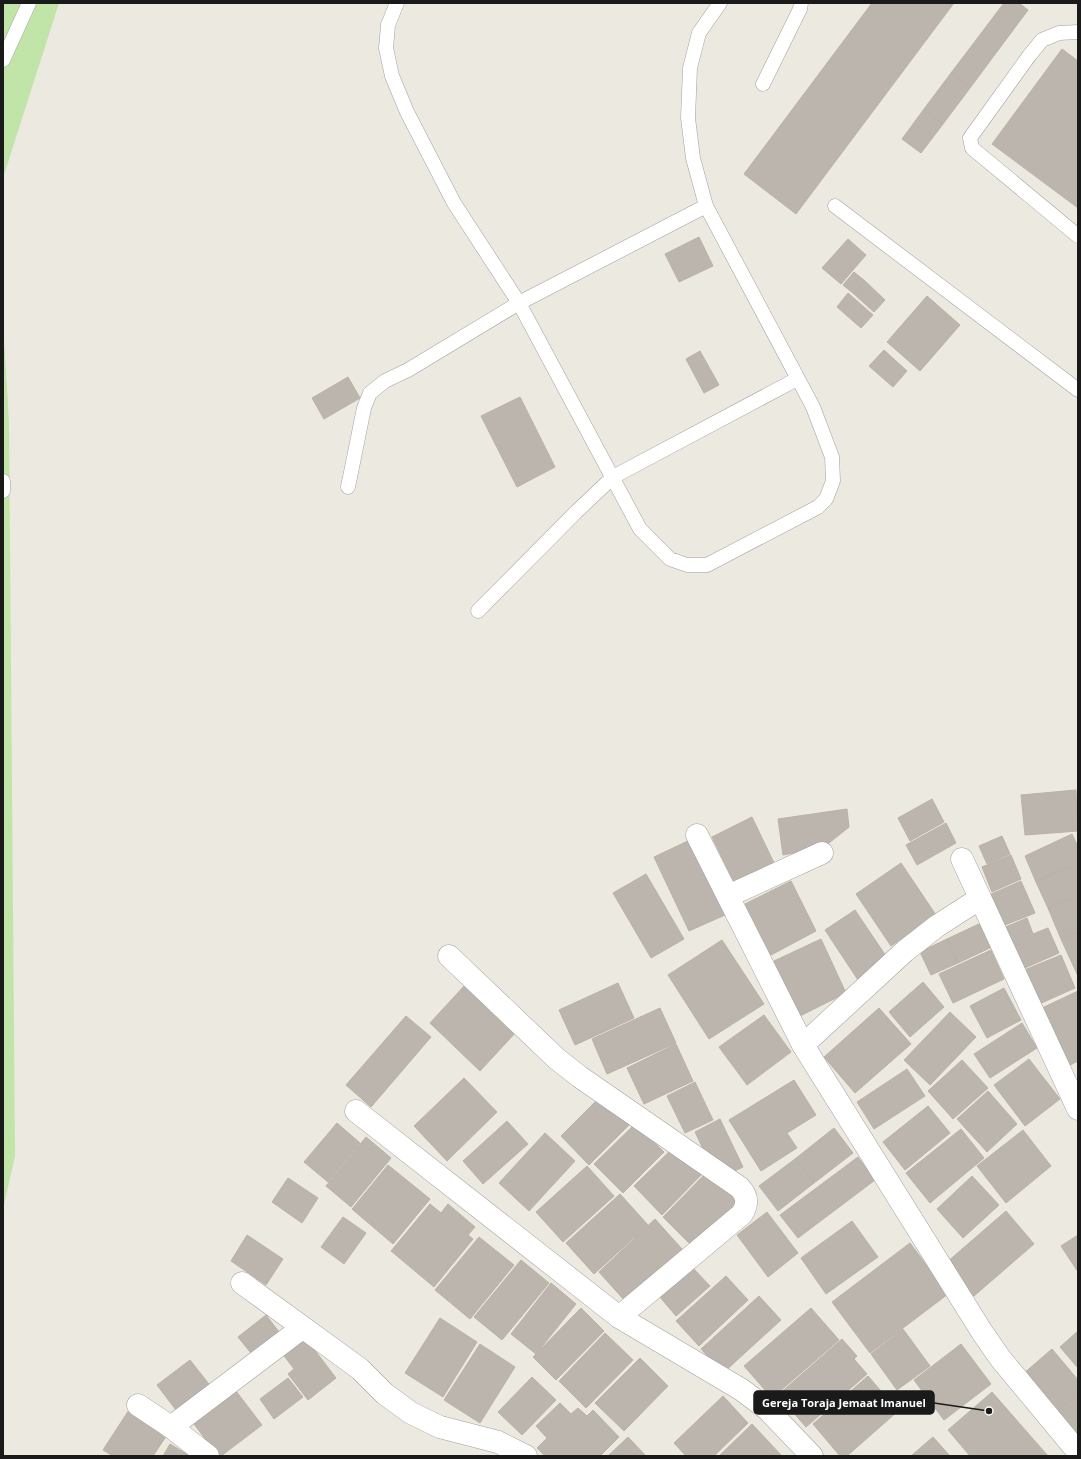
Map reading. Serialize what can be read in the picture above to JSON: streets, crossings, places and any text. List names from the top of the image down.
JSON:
{
  "places": ["Gereja Toraja Jemaat Imanuel"]
}
